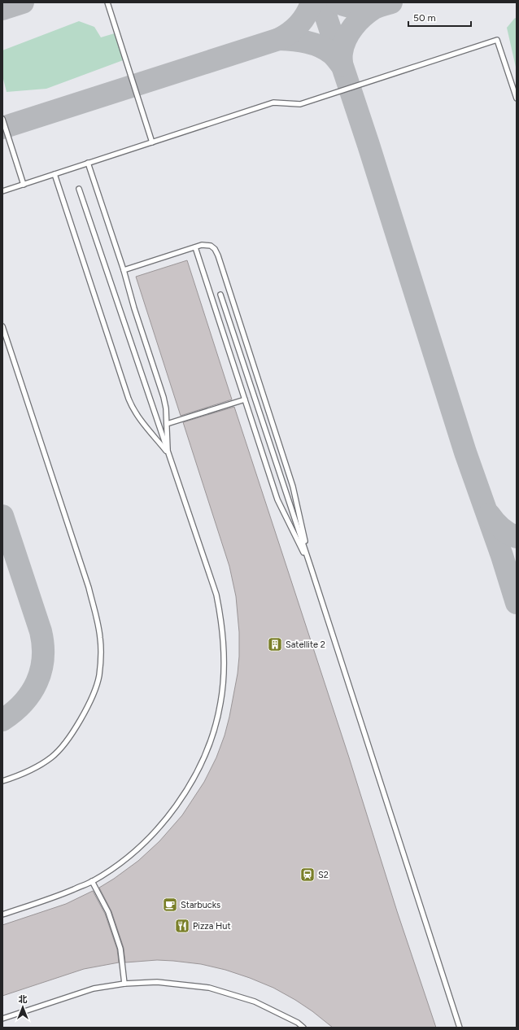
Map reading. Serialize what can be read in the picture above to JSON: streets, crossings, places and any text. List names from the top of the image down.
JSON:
{
  "places": {
    "building": ["Satellite 2"],
    "station": ["S2"],
    "cafe": ["Starbucks"],
    "restaurant": ["Pizza Hut"]
  },
  "scale_bar": "50 m",
  "north": "top"
}
